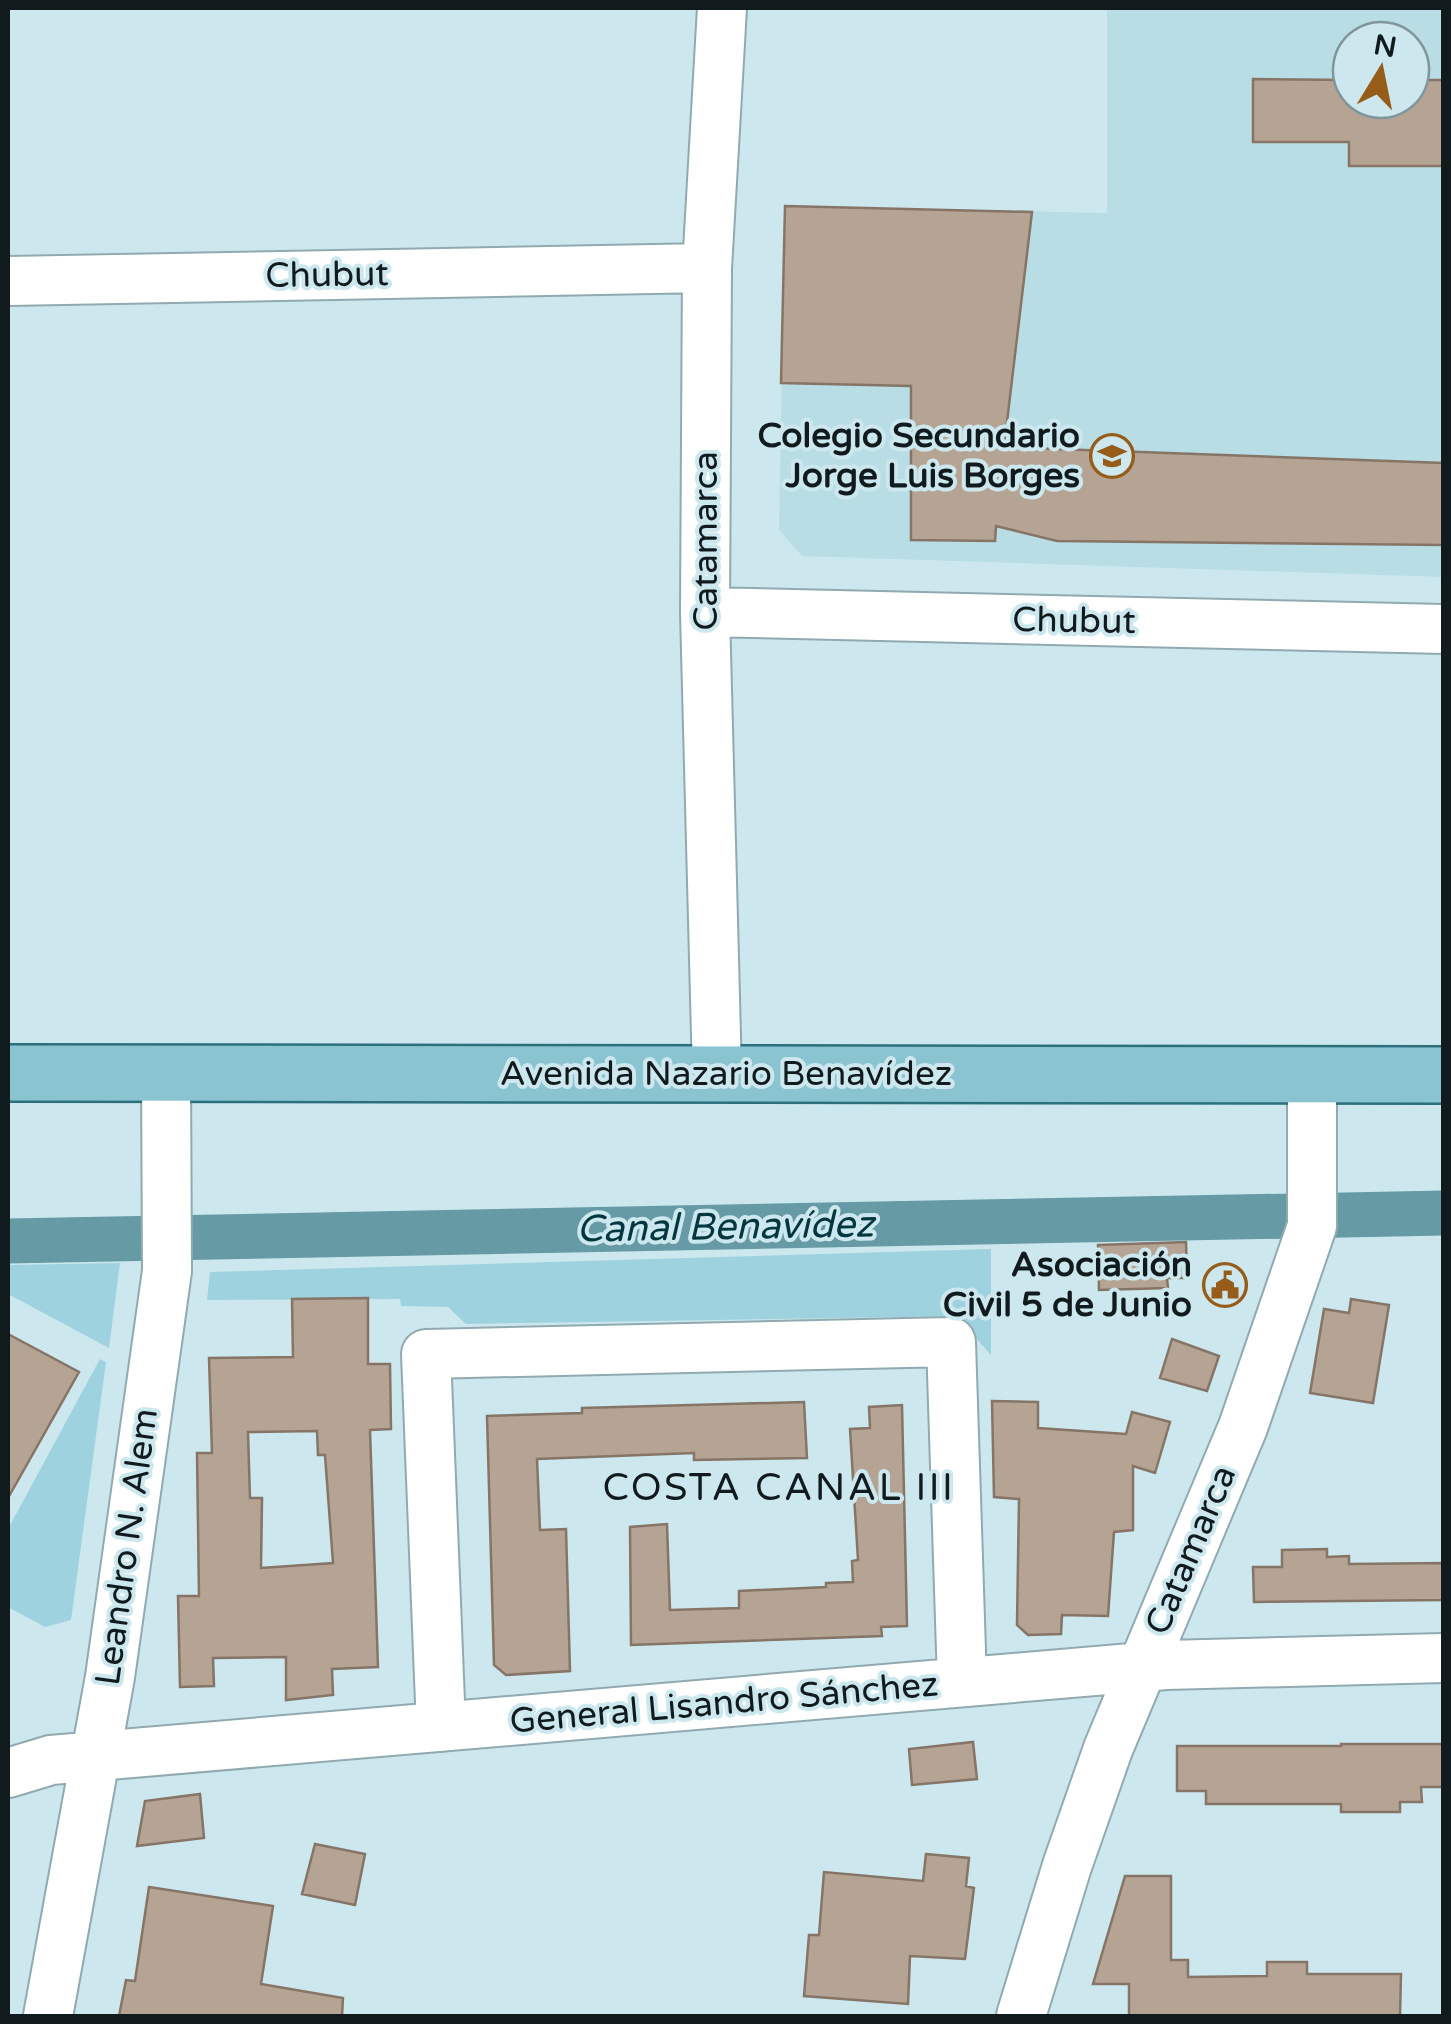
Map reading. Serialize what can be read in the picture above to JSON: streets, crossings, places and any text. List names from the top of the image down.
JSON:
{
  "streets": {
    "main road": ["Avenida Nazario Benavídez"],
    "street": [
      "Chubut",
      "Catamarca",
      "Leandro N. Alem",
      "General Lisandro Sánchez"
    ]
  },
  "crossings": [
    ["Chubut", "Catamarca"],
    ["Catamarca", "Avenida Nazario Benavídez"],
    ["Catamarca", "General Lisandro Sánchez"],
    ["Avenida Nazario Benavídez", "Leandro N. Alem"],
    ["Leandro N. Alem", "General Lisandro Sánchez"]
  ],
  "districts": ["COSTA CANAL III"],
  "water": ["Canal Benavídez"],
  "places": {
    "school or university": ["Colegio Secundario Jorge Luis Borges"],
    "public building": ["Asociación Civil 5 de Junio"]
  },
  "north": "top"
}
